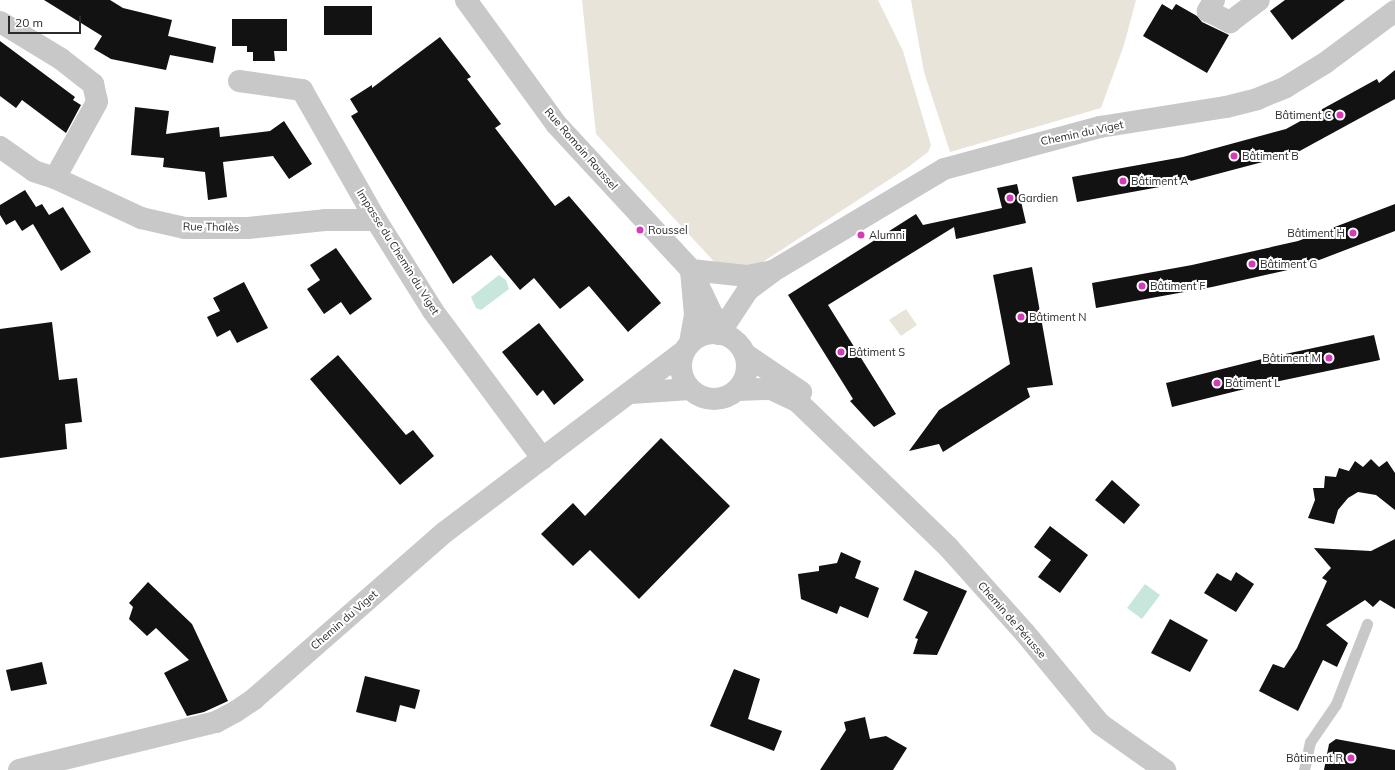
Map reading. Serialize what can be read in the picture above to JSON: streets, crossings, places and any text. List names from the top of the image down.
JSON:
{
  "streets": {
    "street": [
      "Chemin du Viget",
      "Rue Romain Roussel",
      "Rue Thalès",
      "Impasse du Chemin du Viget",
      "Chemin de Pérusse"
    ]
  },
  "crossings": [
    ["Chemin du Viget", "Rue Romain Roussel"],
    ["Chemin du Viget", "Impasse du Chemin du Viget"],
    ["Chemin du Viget", "Chemin de Pérusse"],
    ["Rue Romain Roussel", "Chemin de Pérusse"],
    ["Rue Thalès", "Impasse du Chemin du Viget"]
  ],
  "places": [
    "Bâtiment C",
    "Bâtiment B",
    "Bâtiment A",
    "Gardien",
    "Roussel",
    "Bâtiment H",
    "Alumni",
    "Bâtiment G",
    "Bâtiment F",
    "Bâtiment N",
    "Bâtiment S",
    "Bâtiment M",
    "Bâtiment L",
    "Bâtiment R"
  ],
  "scale_bar": "20 m"
}
